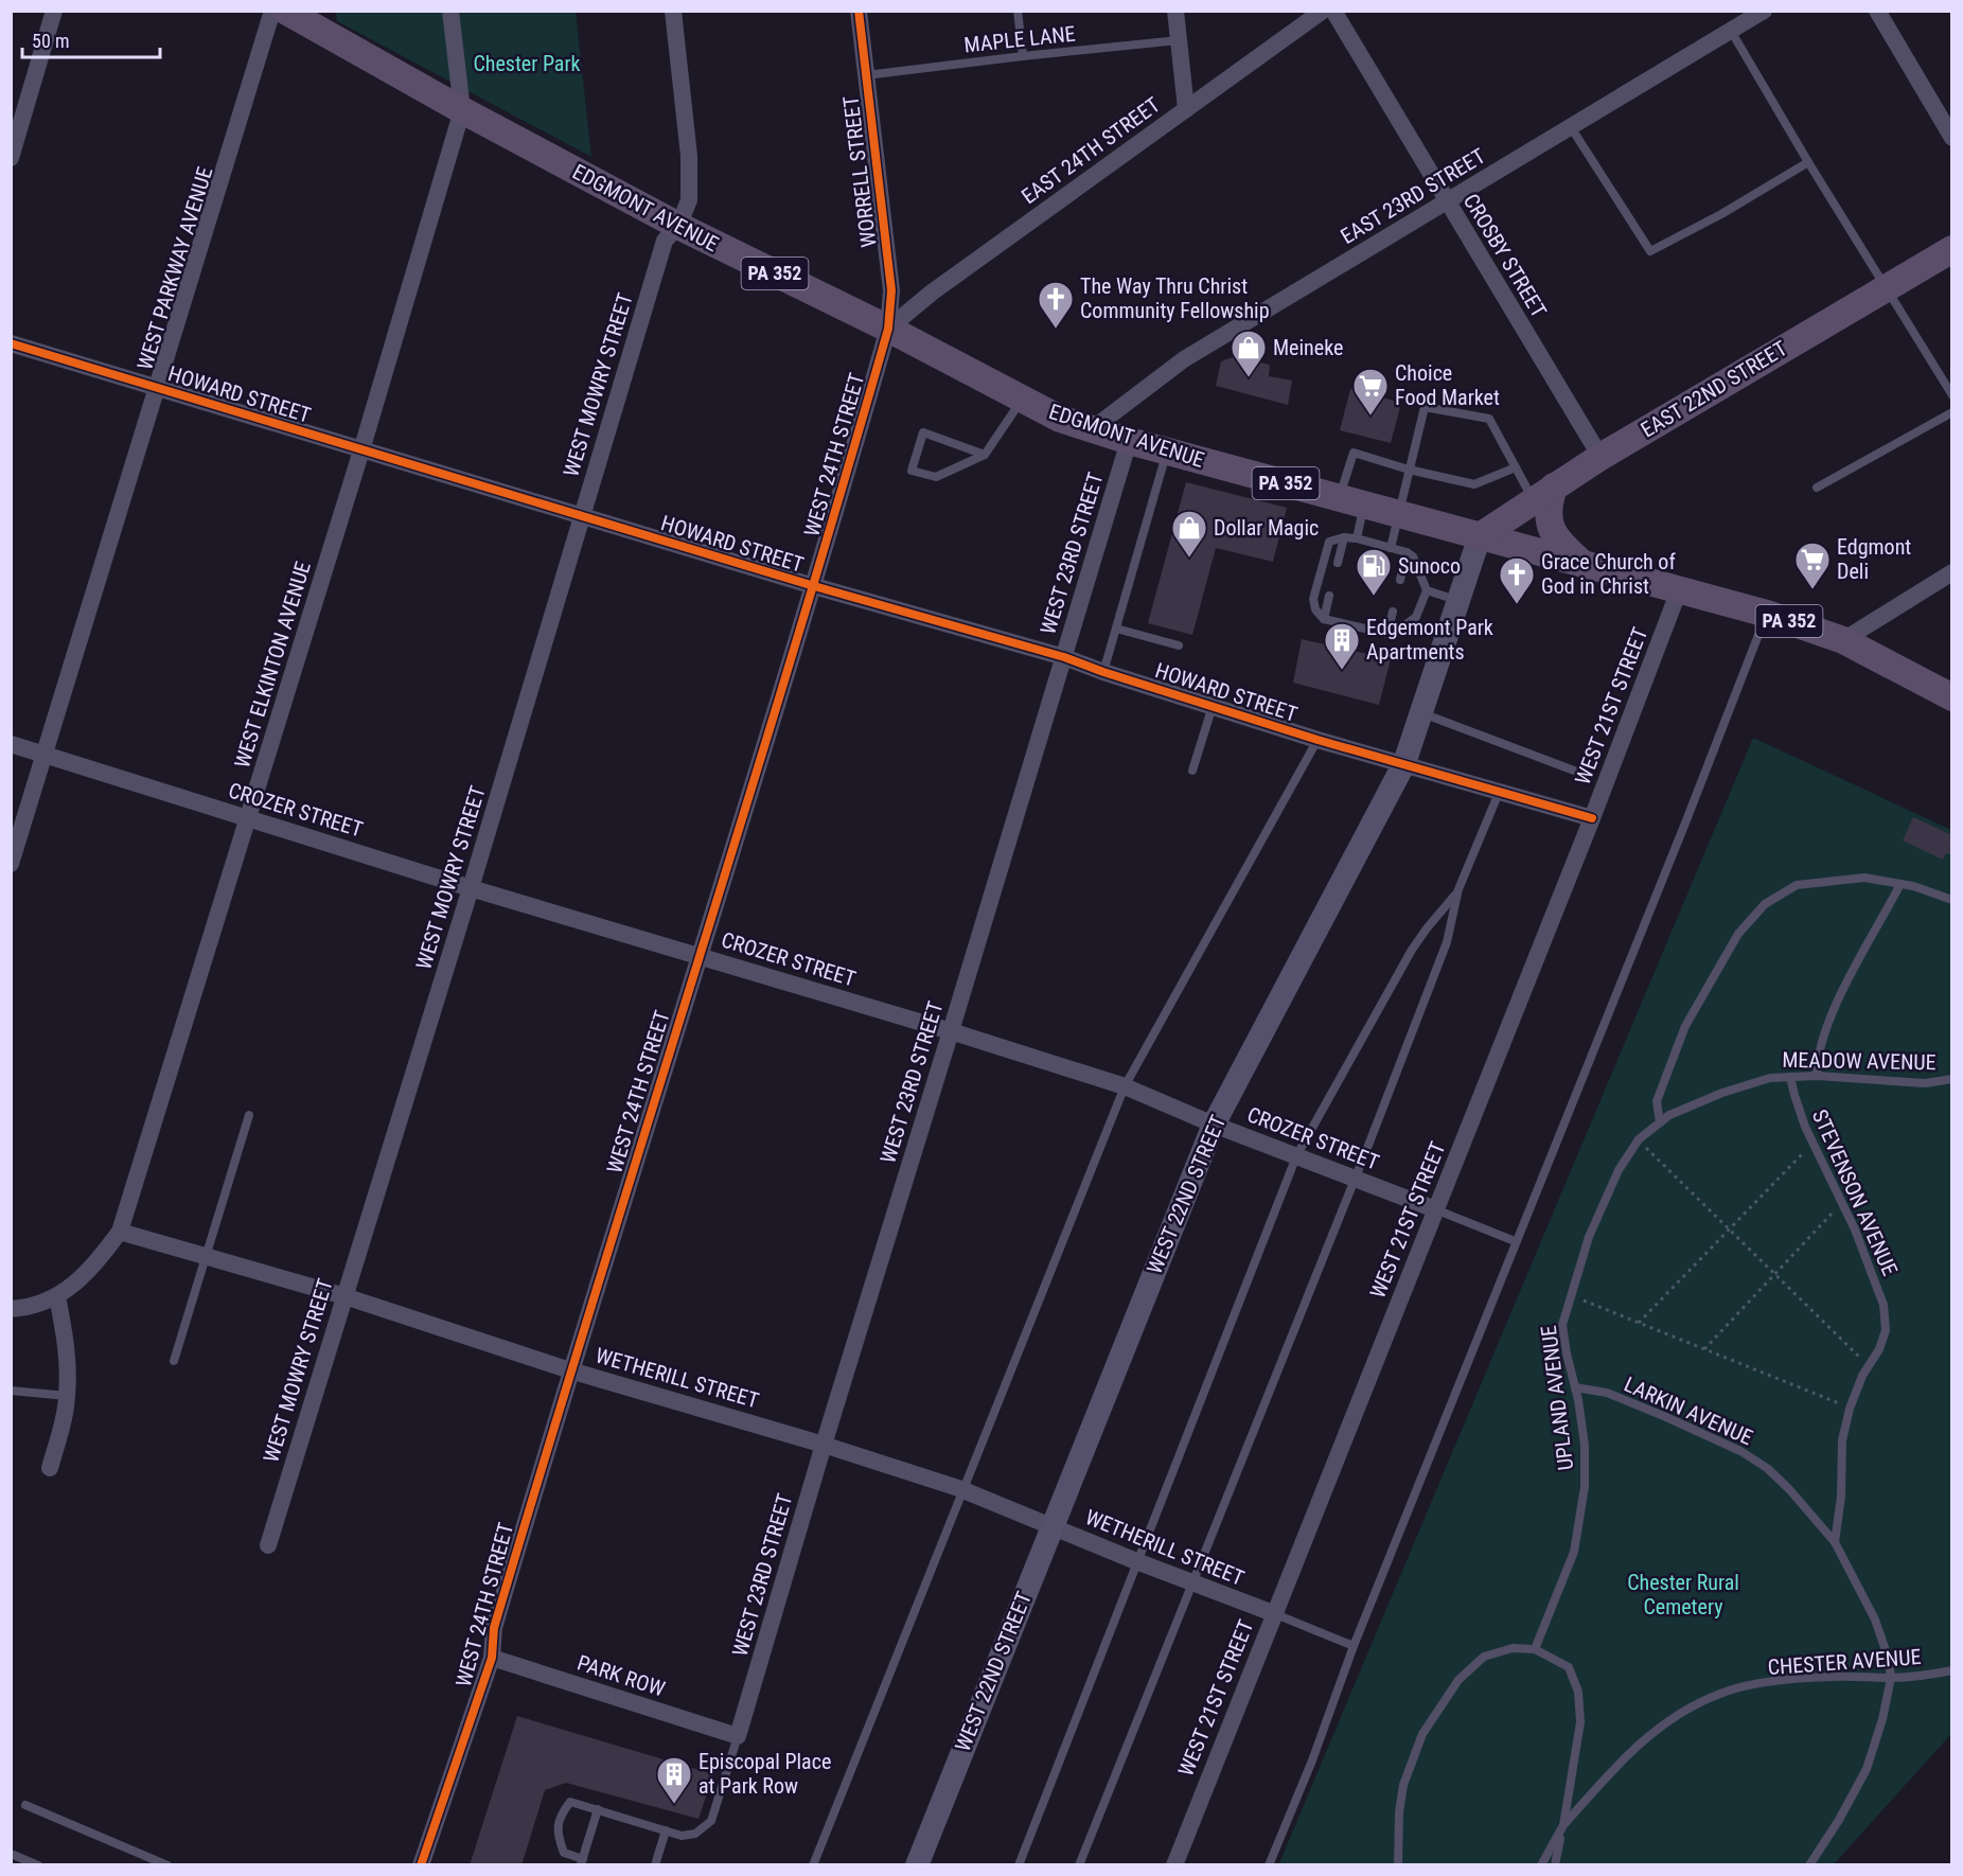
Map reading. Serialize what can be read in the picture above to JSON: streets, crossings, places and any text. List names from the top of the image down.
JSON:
{
  "streets": {
    "main road": ["EDGMONT AVENUE", "PA 352", "EAST 22ND STREET"],
    "street": [
      "EAST 24TH STREET",
      "WORRELL STREET",
      "EAST 23RD STREET",
      "CROSBY STREET",
      "WEST PARKWAY AVENUE",
      "WEST MOWRY STREET",
      "HOWARD STREET",
      "WEST 24TH STREET",
      "WEST 23RD STREET",
      "WEST ELKINTON AVENUE",
      "WEST 21ST STREET",
      "CROZER STREET",
      "WEST 22ND STREET",
      "WETHERILL STREET",
      "PARK ROW"
    ],
    "lane": [
      "MAPLE LANE",
      "MEADOW AVENUE",
      "STEVENSON AVENUE",
      "UPLAND AVENUE",
      "LARKIN AVENUE",
      "CHESTER AVENUE"
    ]
  },
  "crossings": [
    ["MAPLE LANE", "WORRELL STREET"],
    ["EAST 24TH STREET", "WORRELL STREET"],
    ["EAST 24TH STREET", "EDGMONT AVENUE"],
    ["EAST 24TH STREET", "WEST 24TH STREET"],
    ["WORRELL STREET", "EDGMONT AVENUE"],
    ["WORRELL STREET", "WEST 24TH STREET"],
    ["EAST 23RD STREET", "EDGMONT AVENUE"],
    ["EAST 23RD STREET", "CROSBY STREET"],
    ["EDGMONT AVENUE", "WEST MOWRY STREET"],
    ["EDGMONT AVENUE", "EAST 22ND STREET"],
    ["EDGMONT AVENUE", "WEST 24TH STREET"],
    ["EDGMONT AVENUE", "WEST 23RD STREET"],
    ["EDGMONT AVENUE", "WEST ELKINTON AVENUE"],
    ["EDGMONT AVENUE", "WEST 21ST STREET"],
    ["EDGMONT AVENUE", "WEST 22ND STREET"],
    ["CROSBY STREET", "EAST 22ND STREET"],
    ["WEST PARKWAY AVENUE", "HOWARD STREET"],
    ["WEST PARKWAY AVENUE", "CROZER STREET"],
    ["WEST MOWRY STREET", "HOWARD STREET"],
    ["WEST MOWRY STREET", "CROZER STREET"],
    ["WEST MOWRY STREET", "WETHERILL STREET"],
    ["EAST 22ND STREET", "WEST 22ND STREET"],
    ["HOWARD STREET", "WEST 24TH STREET"],
    ["HOWARD STREET", "WEST 23RD STREET"],
    ["HOWARD STREET", "WEST ELKINTON AVENUE"],
    ["HOWARD STREET", "WEST 21ST STREET"],
    ["HOWARD STREET", "WEST 22ND STREET"],
    ["WEST 24TH STREET", "CROZER STREET"],
    ["WEST 24TH STREET", "WETHERILL STREET"],
    ["WEST 24TH STREET", "PARK ROW"],
    ["WEST 23RD STREET", "CROZER STREET"],
    ["WEST 23RD STREET", "WETHERILL STREET"],
    ["WEST 23RD STREET", "PARK ROW"],
    ["WEST ELKINTON AVENUE", "CROZER STREET"],
    ["WEST ELKINTON AVENUE", "WETHERILL STREET"],
    ["WEST 21ST STREET", "CROZER STREET"],
    ["WEST 21ST STREET", "WETHERILL STREET"],
    ["CROZER STREET", "WEST 22ND STREET"],
    ["MEADOW AVENUE", "STEVENSON AVENUE"],
    ["MEADOW AVENUE", "UPLAND AVENUE"],
    ["STEVENSON AVENUE", "LARKIN AVENUE"],
    ["WEST 22ND STREET", "WETHERILL STREET"],
    ["UPLAND AVENUE", "LARKIN AVENUE"],
    ["LARKIN AVENUE", "CHESTER AVENUE"]
  ],
  "parks": ["Chester Park", "Chester Rural Cemetery"],
  "places": {
    "church": ["The Way Thru Christ Community Fellowship", "Grace Church of God in Christ"],
    "shop": ["Meineke", "Dollar Magic"],
    "supermarket": ["Choice Food Market", "Edgmont Deli"],
    "fuel station": ["Sunoco"],
    "building": ["Edgemont Park Apartments", "Episcopal Place at Park Row"]
  },
  "scale_bar": "50 m"
}
